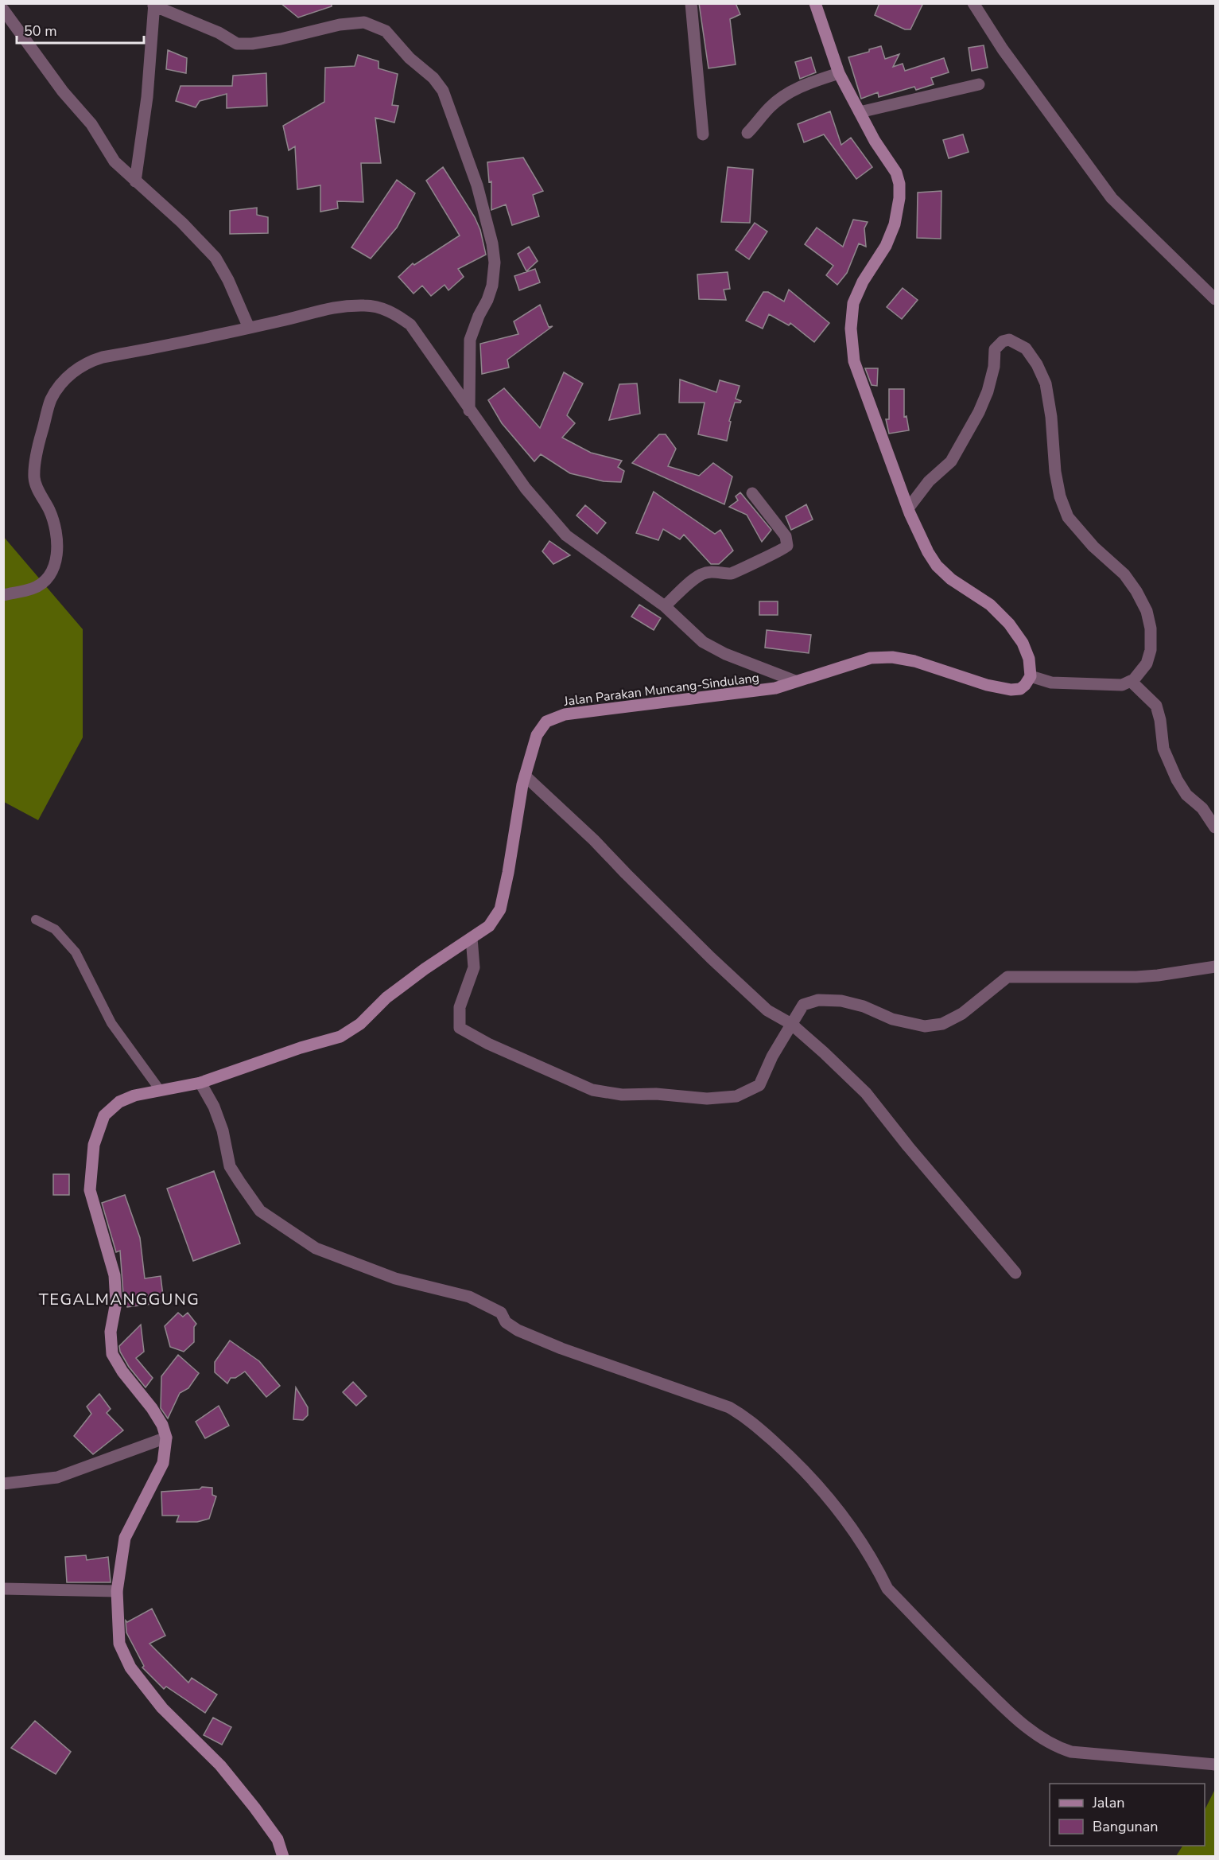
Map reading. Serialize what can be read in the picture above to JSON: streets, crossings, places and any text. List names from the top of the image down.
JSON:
{
  "streets": {
    "street": ["Jalan Parakan Muncang-Sindulang"]
  },
  "districts": ["TEGALMANGGUNG"],
  "legend": ["Jalan", "Bangunan"],
  "scale_bar": "50 m"
}
